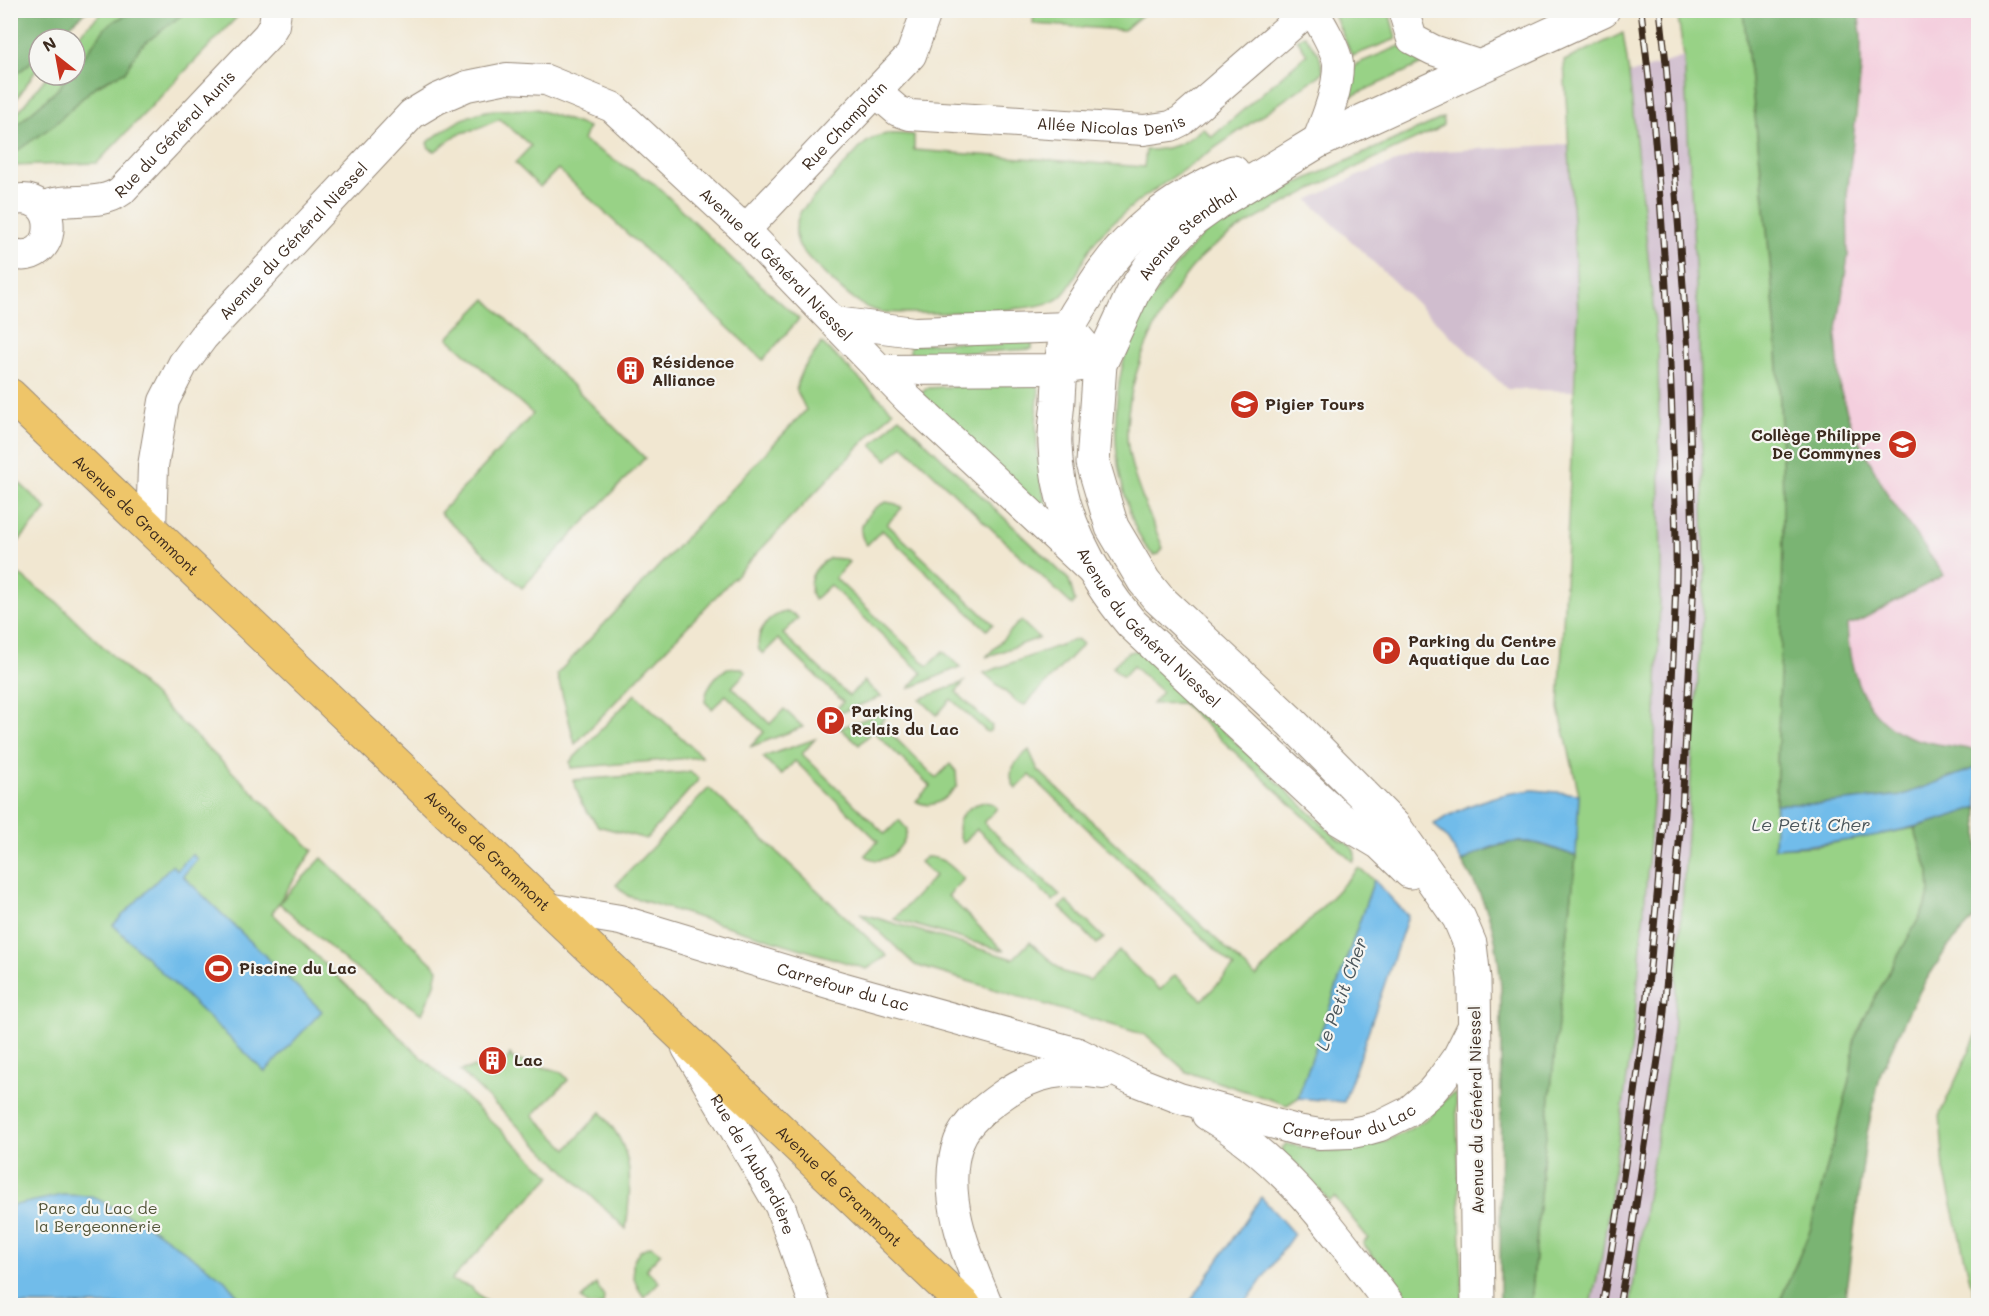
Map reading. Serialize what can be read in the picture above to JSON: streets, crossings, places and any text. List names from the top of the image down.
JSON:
{
  "streets": {
    "main road": ["Avenue de Grammont"],
    "street": [
      "Allée Nicolas Denis",
      "Rue Champlain",
      "Rue du Général Aunis",
      "Avenue Stendhal",
      "Avenue du Général Niessel",
      "Carrefour du Lac",
      "Rue de l'Auberdière"
    ]
  },
  "crossings": [
    ["Allée Nicolas Denis", "Rue Champlain"],
    ["Allée Nicolas Denis", "Avenue Stendhal"],
    ["Rue Champlain", "Avenue du Général Niessel"],
    ["Avenue Stendhal", "Avenue du Général Niessel"],
    ["Avenue du Général Niessel", "Avenue de Grammont"],
    ["Avenue du Général Niessel", "Carrefour du Lac"],
    ["Avenue de Grammont", "Carrefour du Lac"],
    ["Avenue de Grammont", "Rue de l'Auberdière"]
  ],
  "water": ["Le Petit Cher"],
  "parks": ["Parc du Lac de la Bergeonnerie"],
  "places": {
    "building": ["Résidence Alliance", "Lac"],
    "school or university": ["Pigier Tours", "Collège Philippe De Commynes"],
    "parking": ["Parking du Centre Aquatique du Lac", "Parking Relais du Lac"],
    "sports": ["Piscine du Lac"]
  },
  "north": "top left"
}
